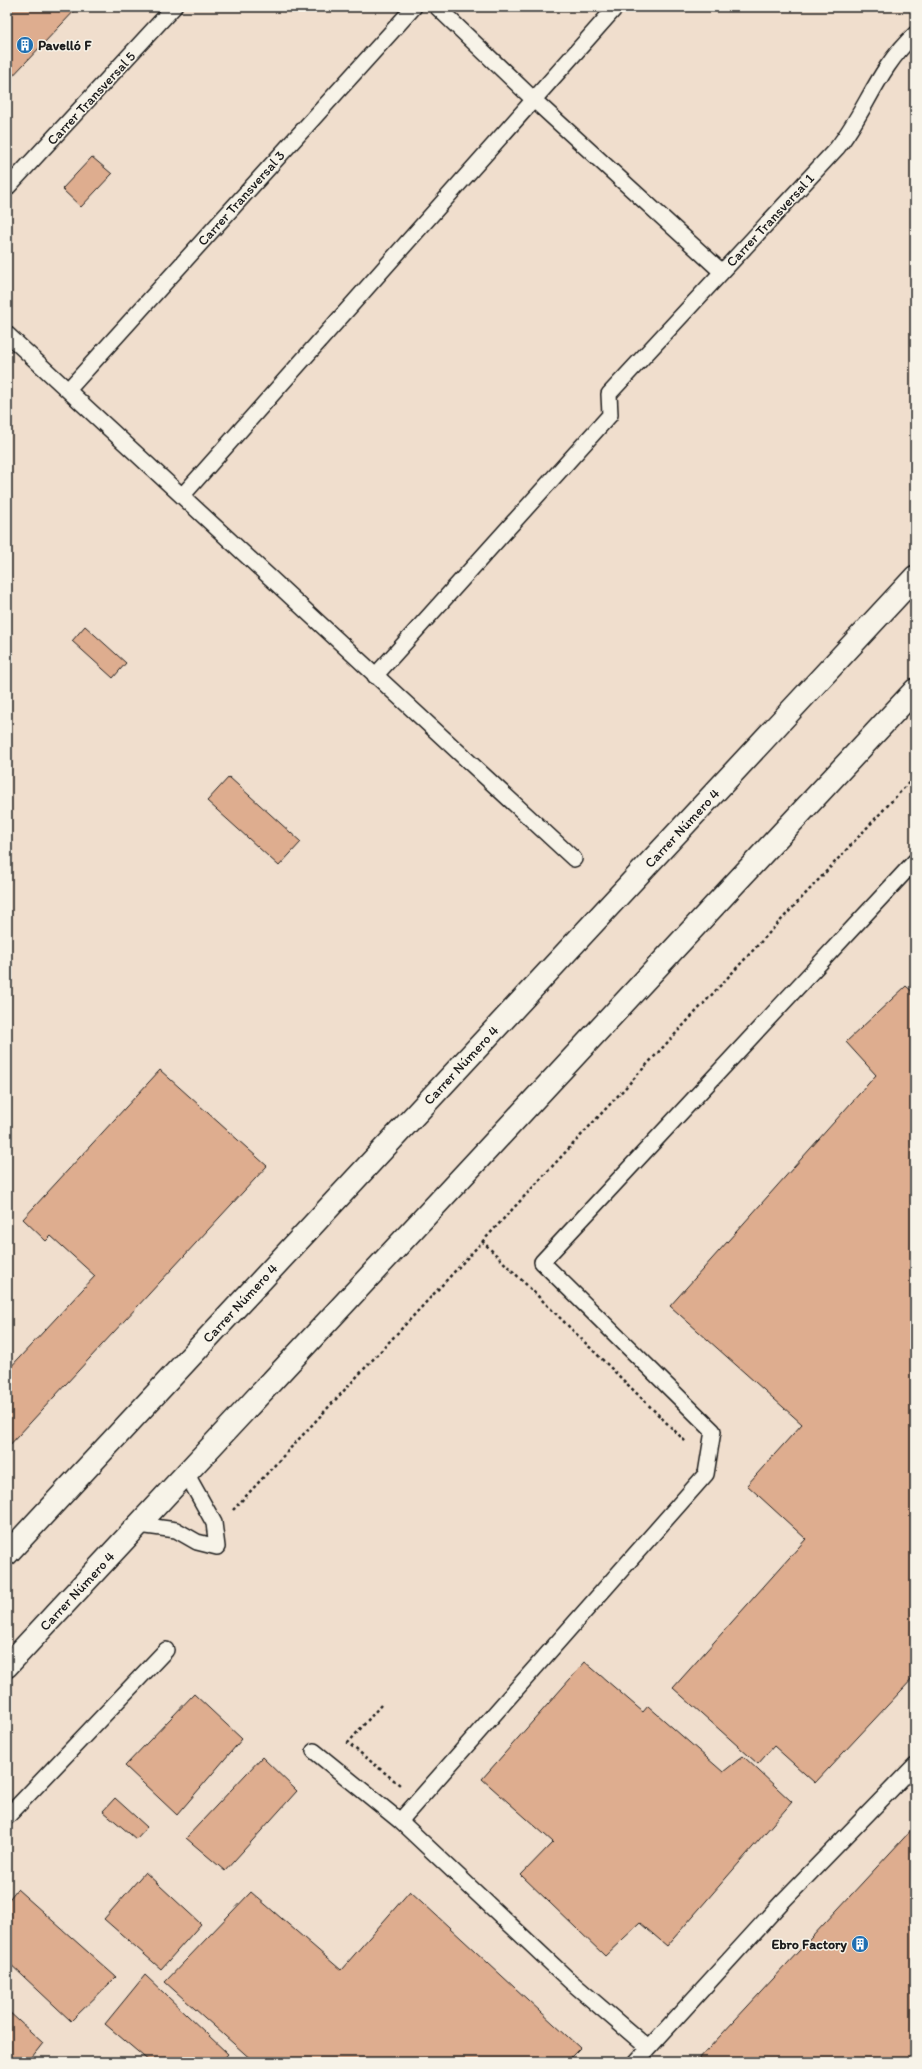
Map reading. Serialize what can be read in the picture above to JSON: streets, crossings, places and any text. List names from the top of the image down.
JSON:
{
  "streets": {
    "street": ["Carrer Número 4"],
    "lane": ["Carrer Transversal 5", "Carrer Transversal 3", "Carrer Transversal 1"]
  },
  "places": {
    "building": ["Pavelló F", "Ebro Factory"]
  }
}
